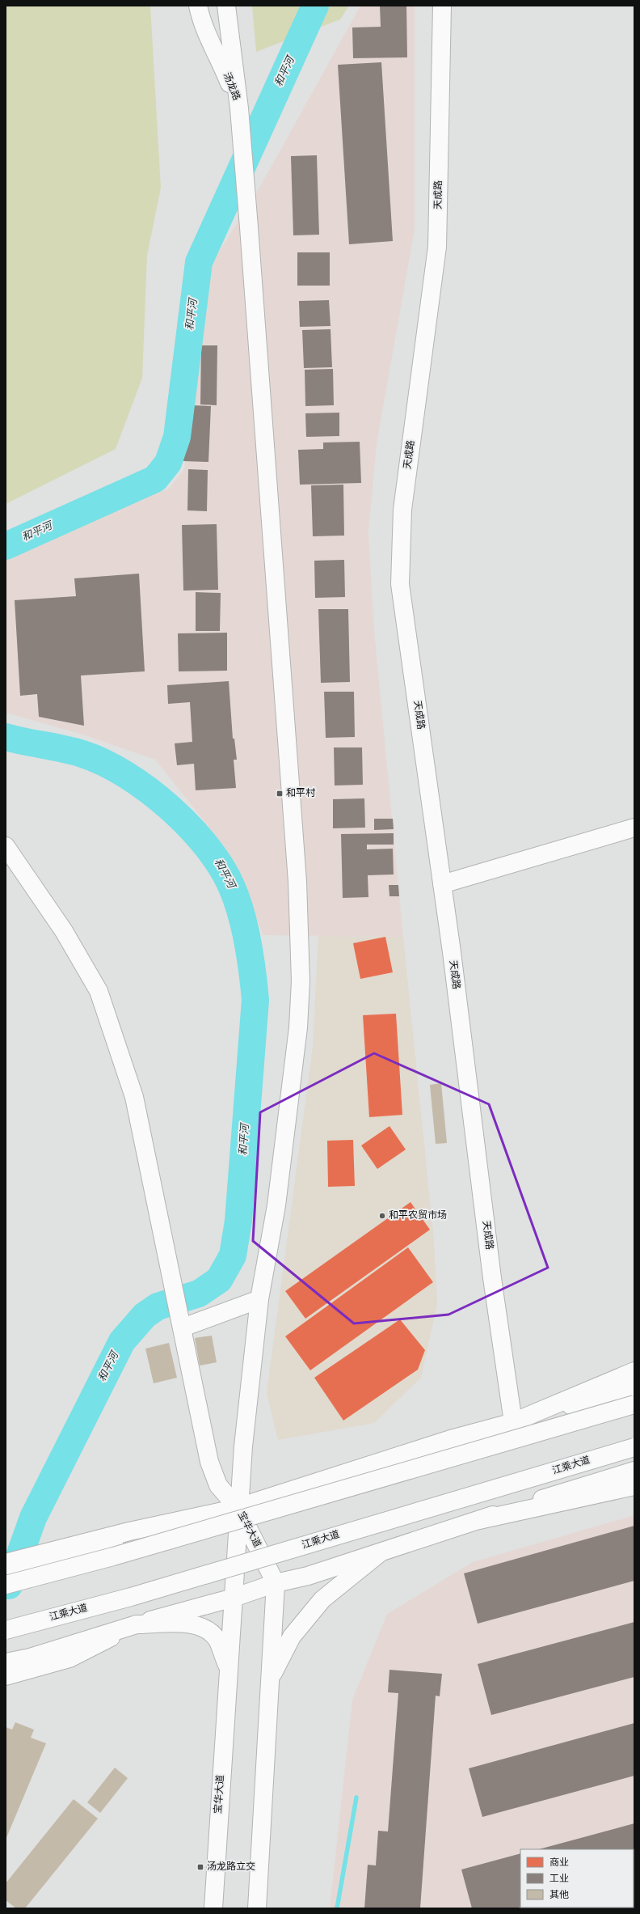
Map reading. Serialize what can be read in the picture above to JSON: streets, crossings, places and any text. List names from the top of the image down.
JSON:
{
  "streets": {
    "main road": [
      "汤龙路",
      "天成路",
      "江乘大道",
      "宝华大道"
    ]
  },
  "water": ["和平河"],
  "places": {
    "transit": ["和平村", "汤龙路立交"],
    "other": ["和平农贸市场"]
  },
  "legend": ["商业", "工业", "其他"]
}
